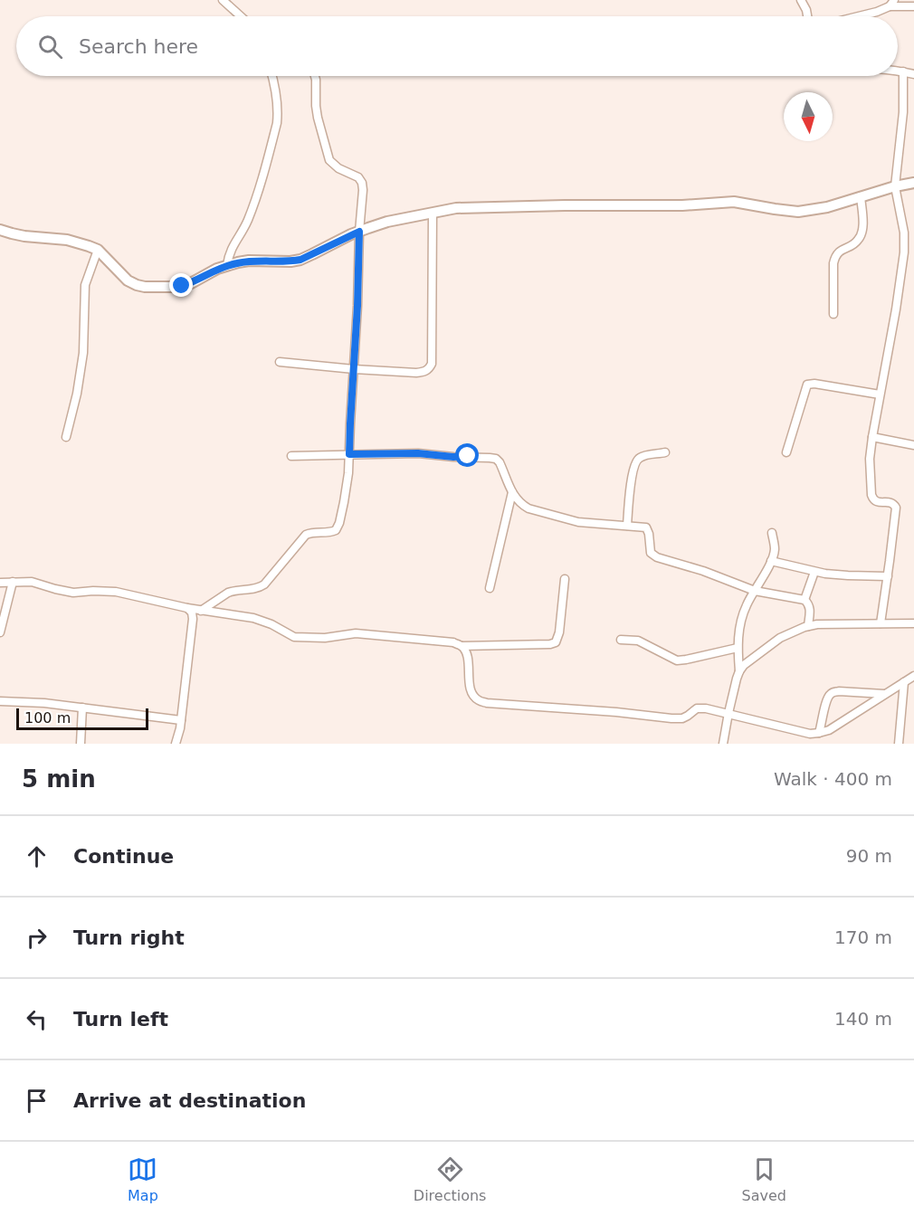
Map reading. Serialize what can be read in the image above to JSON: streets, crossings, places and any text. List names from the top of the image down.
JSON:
{
  "scale_bar": "100 m",
  "north": "bottom",
  "page": {
    "search": "Search here",
    "scale": "100 m",
    "heading": ["5 min", "Walk · 400 m"],
    "list": [
      ["Continue", "90 m"],
      ["Turn right", "170 m"],
      ["Turn left", "140 m"],
      "Arrive at destination"
    ],
    "nav": ["Map", "Directions", "Saved"]
  }
}
